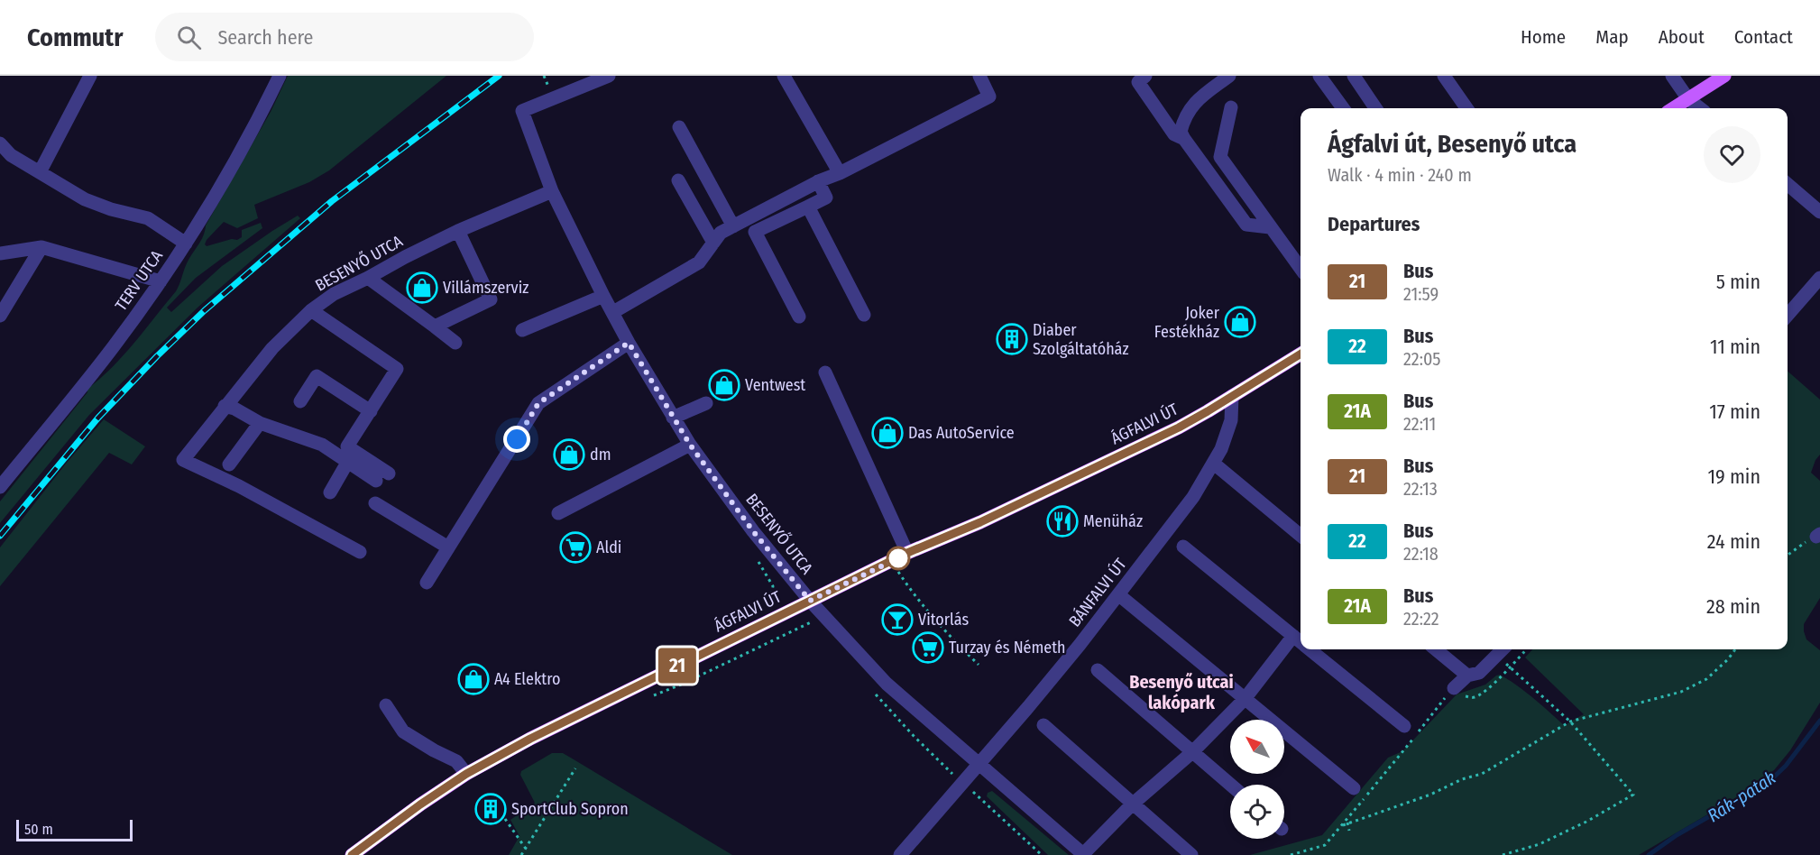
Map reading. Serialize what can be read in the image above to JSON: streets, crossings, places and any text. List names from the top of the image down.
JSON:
{
  "streets": {
    "main road": ["ÁGFALVI ÚT"],
    "street": ["BESENYŐ UTCA", "TERV UTCA", "BÁNFALVI ÚT"]
  },
  "crossings": [
    ["BESENYŐ UTCA", "ÁGFALVI ÚT"],
    ["BESENYŐ UTCA", "BÁNFALVI ÚT"],
    ["ÁGFALVI ÚT", "BÁNFALVI ÚT"]
  ],
  "districts": ["Besenyő utcai lakópark"],
  "water": ["Rák-patak"],
  "places": {
    "shop": [
      "Villámszerviz",
      "Joker Festékház",
      "Ventwest",
      "Das AutoService",
      "dm",
      "A4 Elektro"
    ],
    "building": ["Diaber Szolgáltatóház", "SportClub Sopron"],
    "restaurant": ["Menüház"],
    "supermarket": ["Aldi", "Turzay és Németh"],
    "bar": ["Vitorlás"]
  },
  "lines": ["bus line 21"],
  "scale_bar": "50 m",
  "north": "top left",
  "page": {
    "header": "Commutr",
    "search": "Search here",
    "nav": [
      "Home",
      "Map",
      "About",
      "Contact"
    ],
    "on_map": "21",
    "heading": [
      ["Ágfalvi út, Besenyő utca", "Walk · 4 min · 240 m"],
      "Departures"
    ],
    "list": [
      {
        "mark": "21",
        "name": "Bus",
        "note": "21:59",
        "value": "5 min"
      },
      {
        "mark": "22",
        "name": "Bus",
        "note": "22:05",
        "value": "11 min"
      },
      {
        "mark": "21A",
        "name": "Bus",
        "note": "22:11",
        "value": "17 min"
      },
      {
        "mark": "21",
        "name": "Bus",
        "note": "22:13",
        "value": "19 min"
      },
      {
        "mark": "22",
        "name": "Bus",
        "note": "22:18",
        "value": "24 min"
      },
      {
        "mark": "21A",
        "name": "Bus",
        "note": "22:22",
        "value": "28 min"
      }
    ],
    "scale": "50 m"
  }
}
